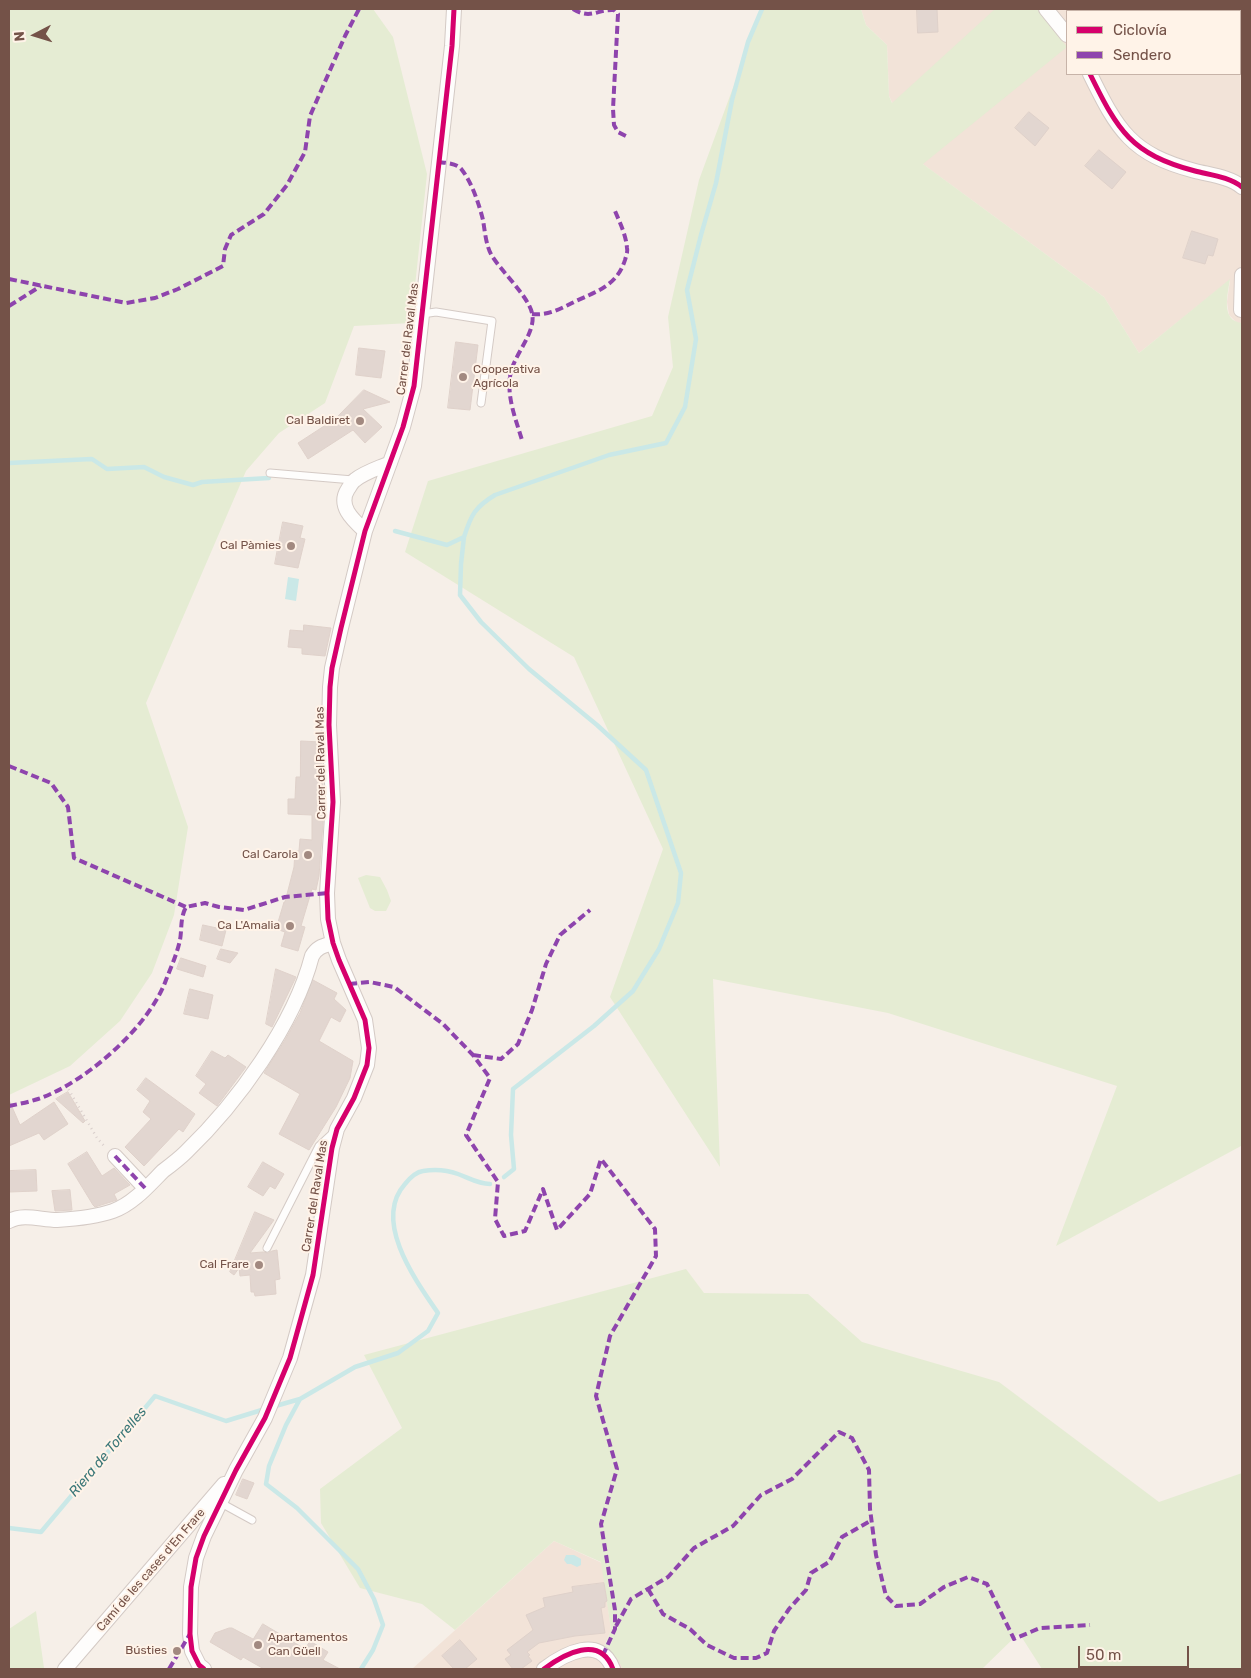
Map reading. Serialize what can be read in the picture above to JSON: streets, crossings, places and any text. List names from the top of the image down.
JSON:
{
  "streets": {
    "street": ["Carrer del Raval Mas", "Camí de les cases d'En Frare"]
  },
  "crossings": [
    ["Carrer del Raval Mas", "Camí de les cases d'En Frare"]
  ],
  "water": ["Riera de Torrelles"],
  "places": [
    "Cooperativa Agrícola",
    "Cal Baldiret",
    "Cal Pàmies",
    "Cal Carola",
    "Ca L'Amalia",
    "Cal Frare",
    "Apartamentos Can Güell",
    "Bústies"
  ],
  "legend": ["Ciclovía", "Sendero"],
  "scale_bar": "50 m",
  "north": "left"
}
